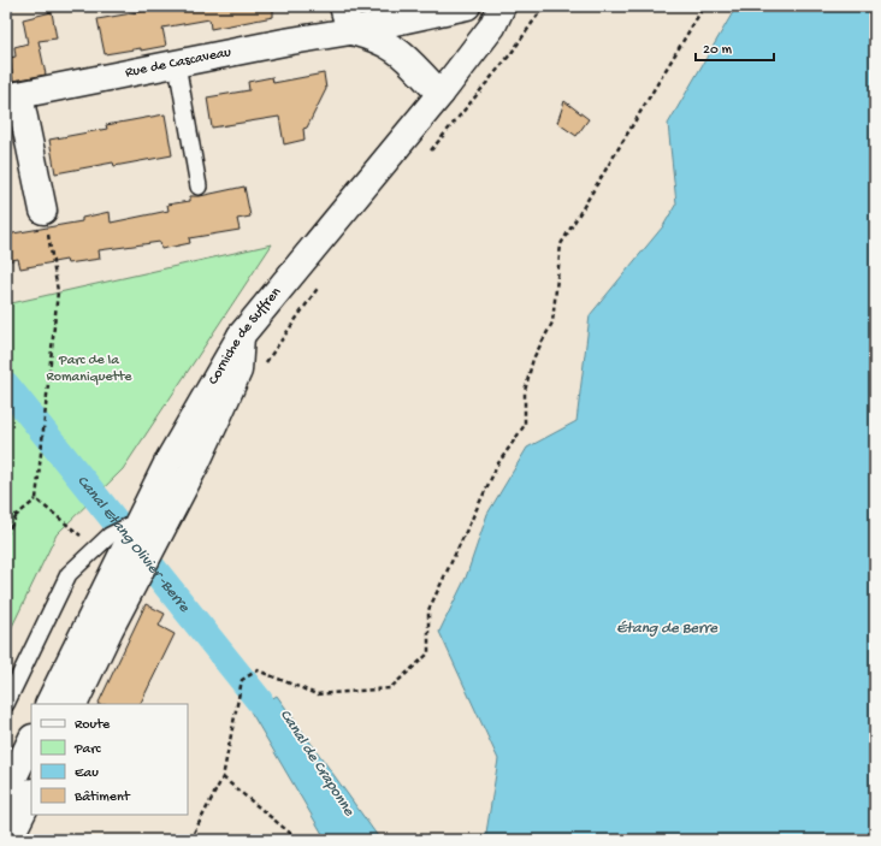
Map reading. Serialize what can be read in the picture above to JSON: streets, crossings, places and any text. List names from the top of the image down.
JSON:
{
  "streets": {
    "street": ["Rue de Cascaveau", "Corniche de Suffren"]
  },
  "crossings": [
    ["Rue de Cascaveau", "Corniche de Suffren"]
  ],
  "water": ["Canal Etang Olivier -Berre", "Étang de Berre", "Canal de Craponne"],
  "parks": ["Parc de la Romaniquette"],
  "legend": [
    "Route",
    "Parc",
    "Eau",
    "Bâtiment"
  ],
  "scale_bar": "20 m"
}
